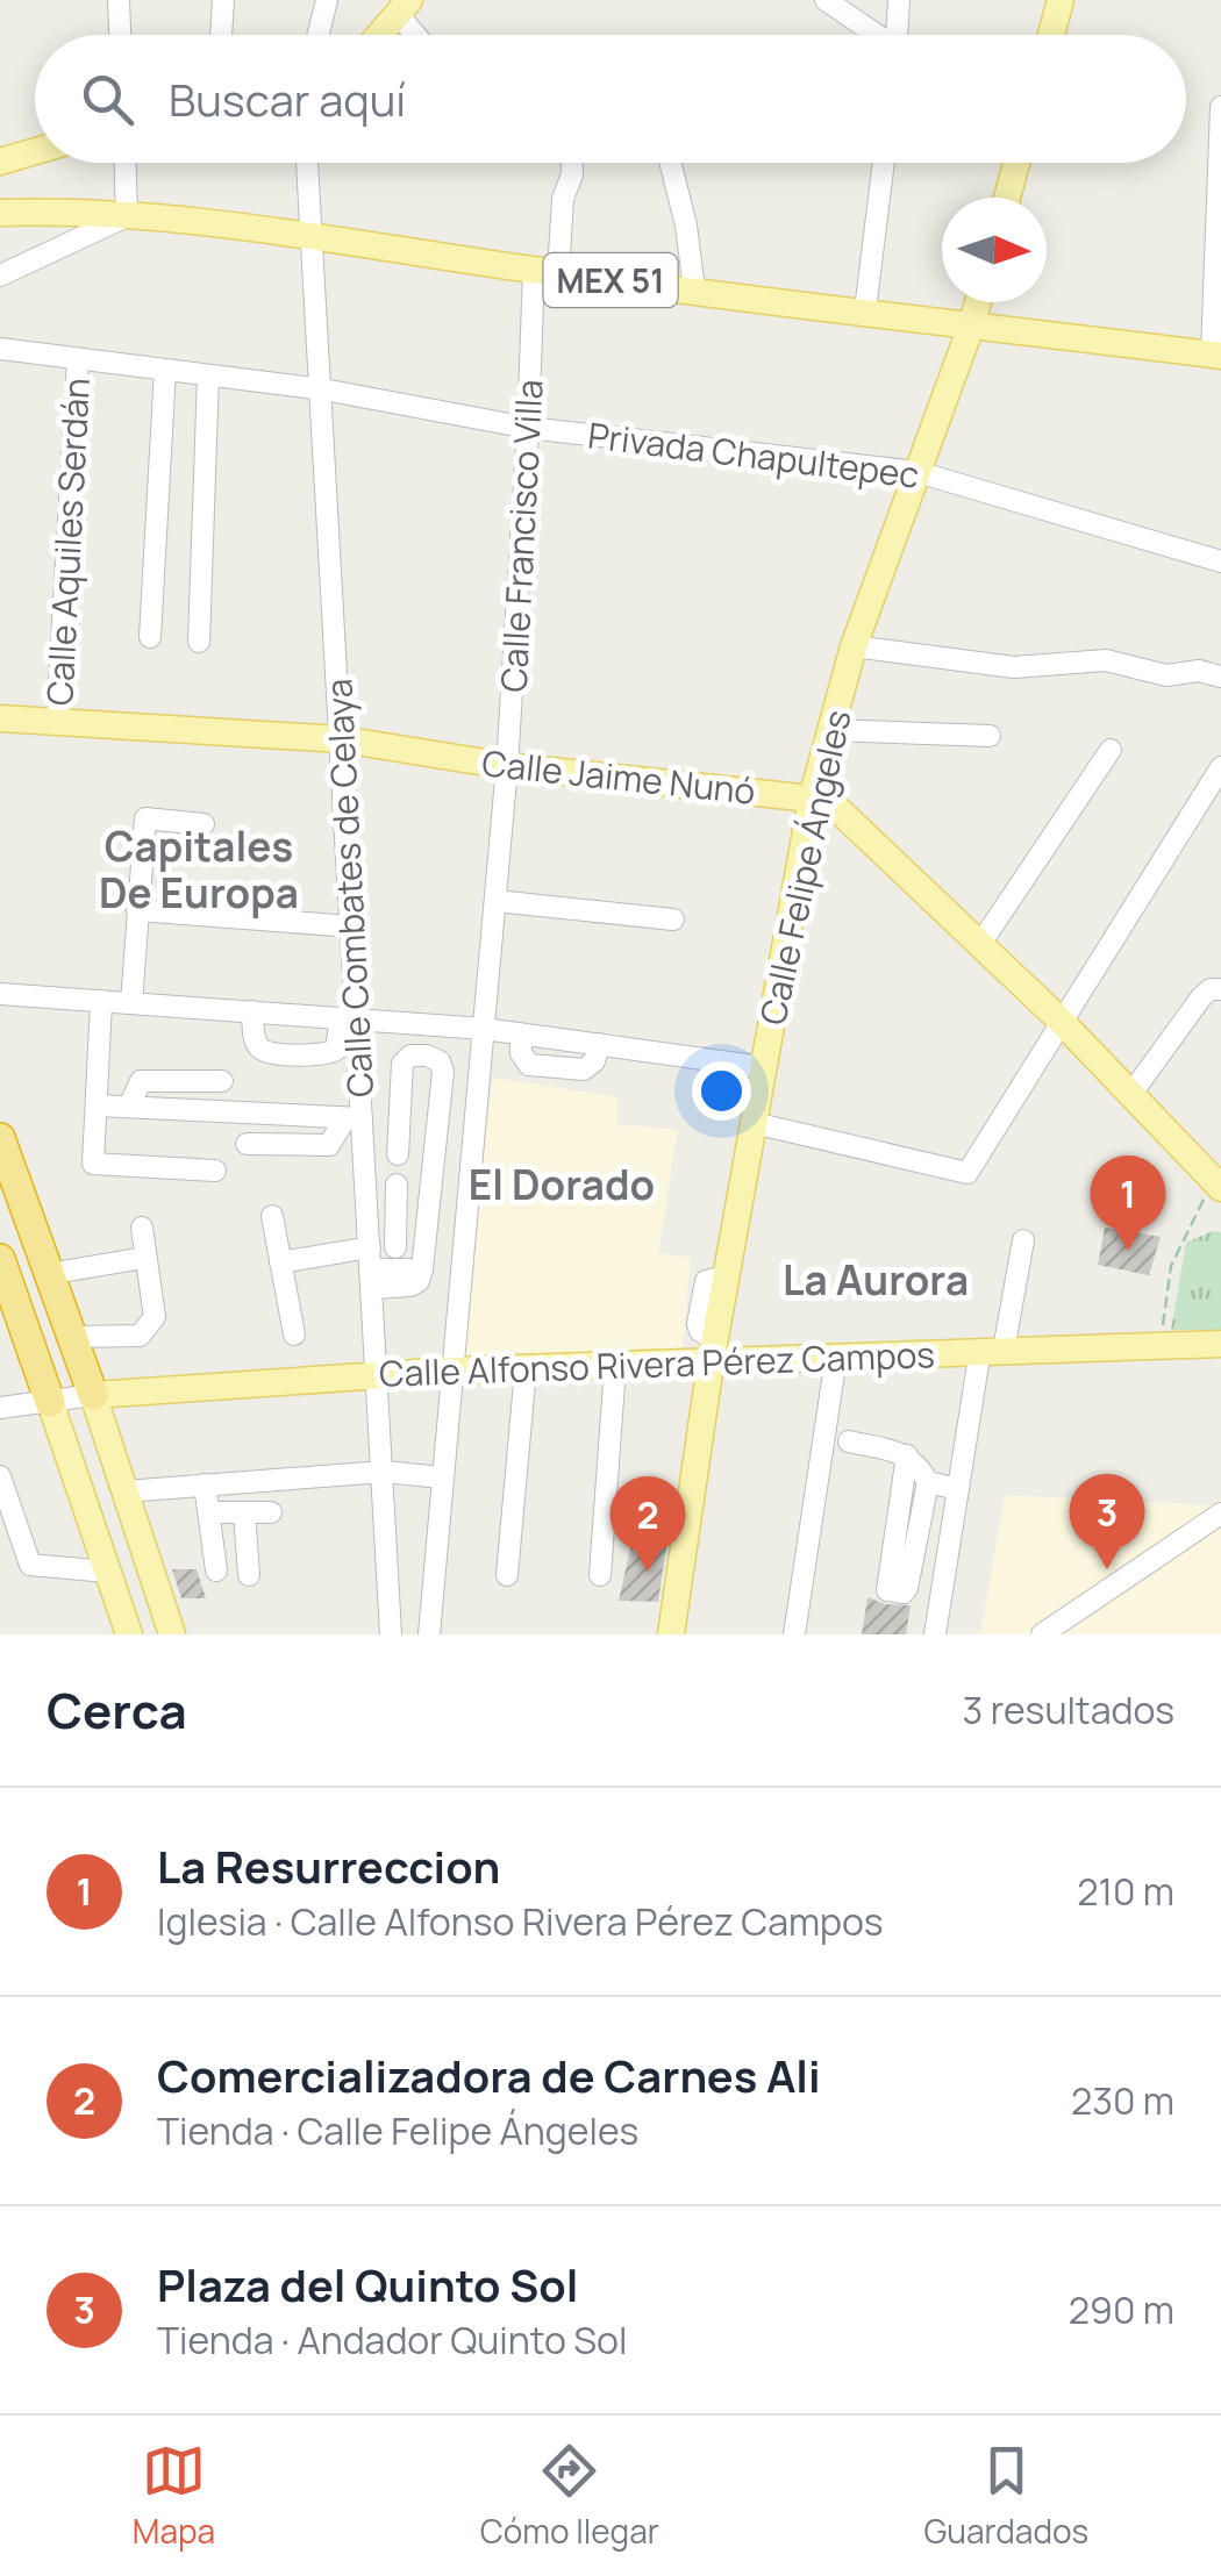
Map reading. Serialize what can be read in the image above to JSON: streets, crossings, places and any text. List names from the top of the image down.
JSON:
{
  "streets": {
    "main road": [
      "MEX 51",
      "Calle Jaime Nunó",
      "Calle Felipe Ángeles",
      "Calle Alfonso Rivera Pérez Campos"
    ],
    "street": [
      "Privada Chapultepec",
      "Calle Francisco Villa",
      "Calle Aquiles Serdán",
      "Calle Combates de Celaya"
    ]
  },
  "crossings": [
    ["MEX 51", "Calle Francisco Villa"],
    ["MEX 51", "Calle Felipe Ángeles"],
    ["MEX 51", "Calle Combates de Celaya"],
    ["Privada Chapultepec", "Calle Francisco Villa"],
    ["Privada Chapultepec", "Calle Aquiles Serdán"],
    ["Privada Chapultepec", "Calle Felipe Ángeles"],
    ["Privada Chapultepec", "Calle Combates de Celaya"],
    ["Calle Francisco Villa", "Calle Jaime Nunó"],
    ["Calle Francisco Villa", "Calle Alfonso Rivera Pérez Campos"],
    ["Calle Aquiles Serdán", "Calle Jaime Nunó"],
    ["Calle Jaime Nunó", "Calle Felipe Ángeles"],
    ["Calle Jaime Nunó", "Calle Combates de Celaya"],
    ["Calle Felipe Ángeles", "Calle Alfonso Rivera Pérez Campos"],
    ["Calle Combates de Celaya", "Calle Alfonso Rivera Pérez Campos"]
  ],
  "districts": ["Capitales De Europa", "El Dorado", "La Aurora"],
  "north": "right",
  "page": {
    "search": "Buscar aquí",
    "pins": ["1", "3", "2"],
    "heading": ["Cerca", "3 resultados"],
    "list": [
      {
        "mark": "1",
        "name": "La Resurreccion",
        "note": "Iglesia · Calle Alfonso Rivera Pérez Campos",
        "value": "210 m"
      },
      {
        "mark": "2",
        "name": "Comercializadora de Carnes Ali",
        "note": "Tienda · Calle Felipe Ángeles",
        "value": "230 m"
      },
      {
        "mark": "3",
        "name": "Plaza del Quinto Sol",
        "note": "Tienda · Andador Quinto Sol",
        "value": "290 m"
      }
    ],
    "nav": ["Mapa", "Cómo llegar", "Guardados"]
  }
}
